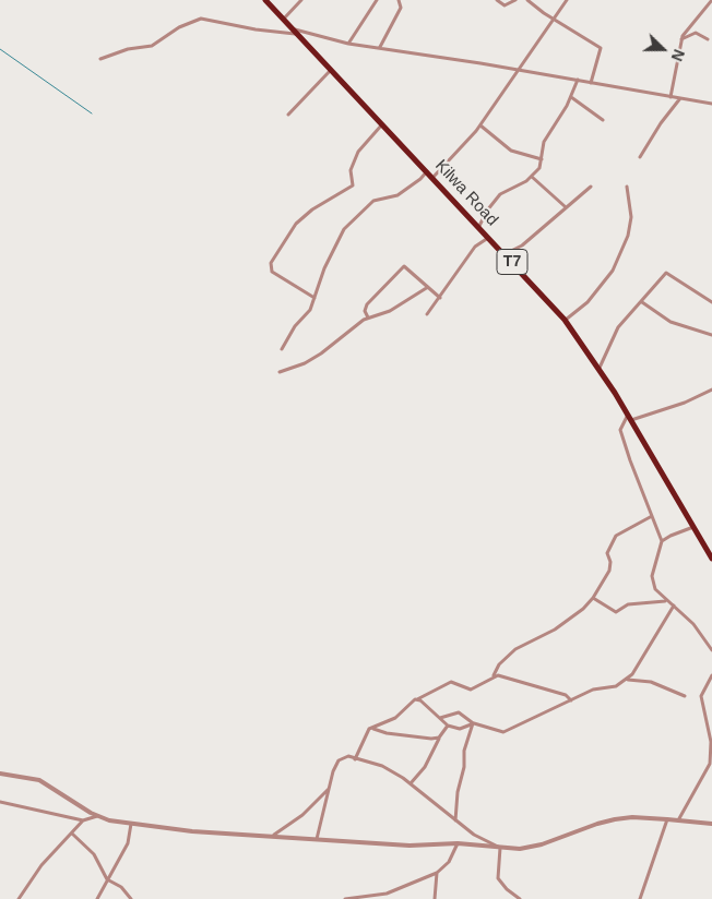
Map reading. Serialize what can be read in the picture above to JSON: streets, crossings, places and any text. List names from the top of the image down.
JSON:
{
  "streets": {
    "highway": ["Kilwa Road", "T7"]
  },
  "north": "right"
}
